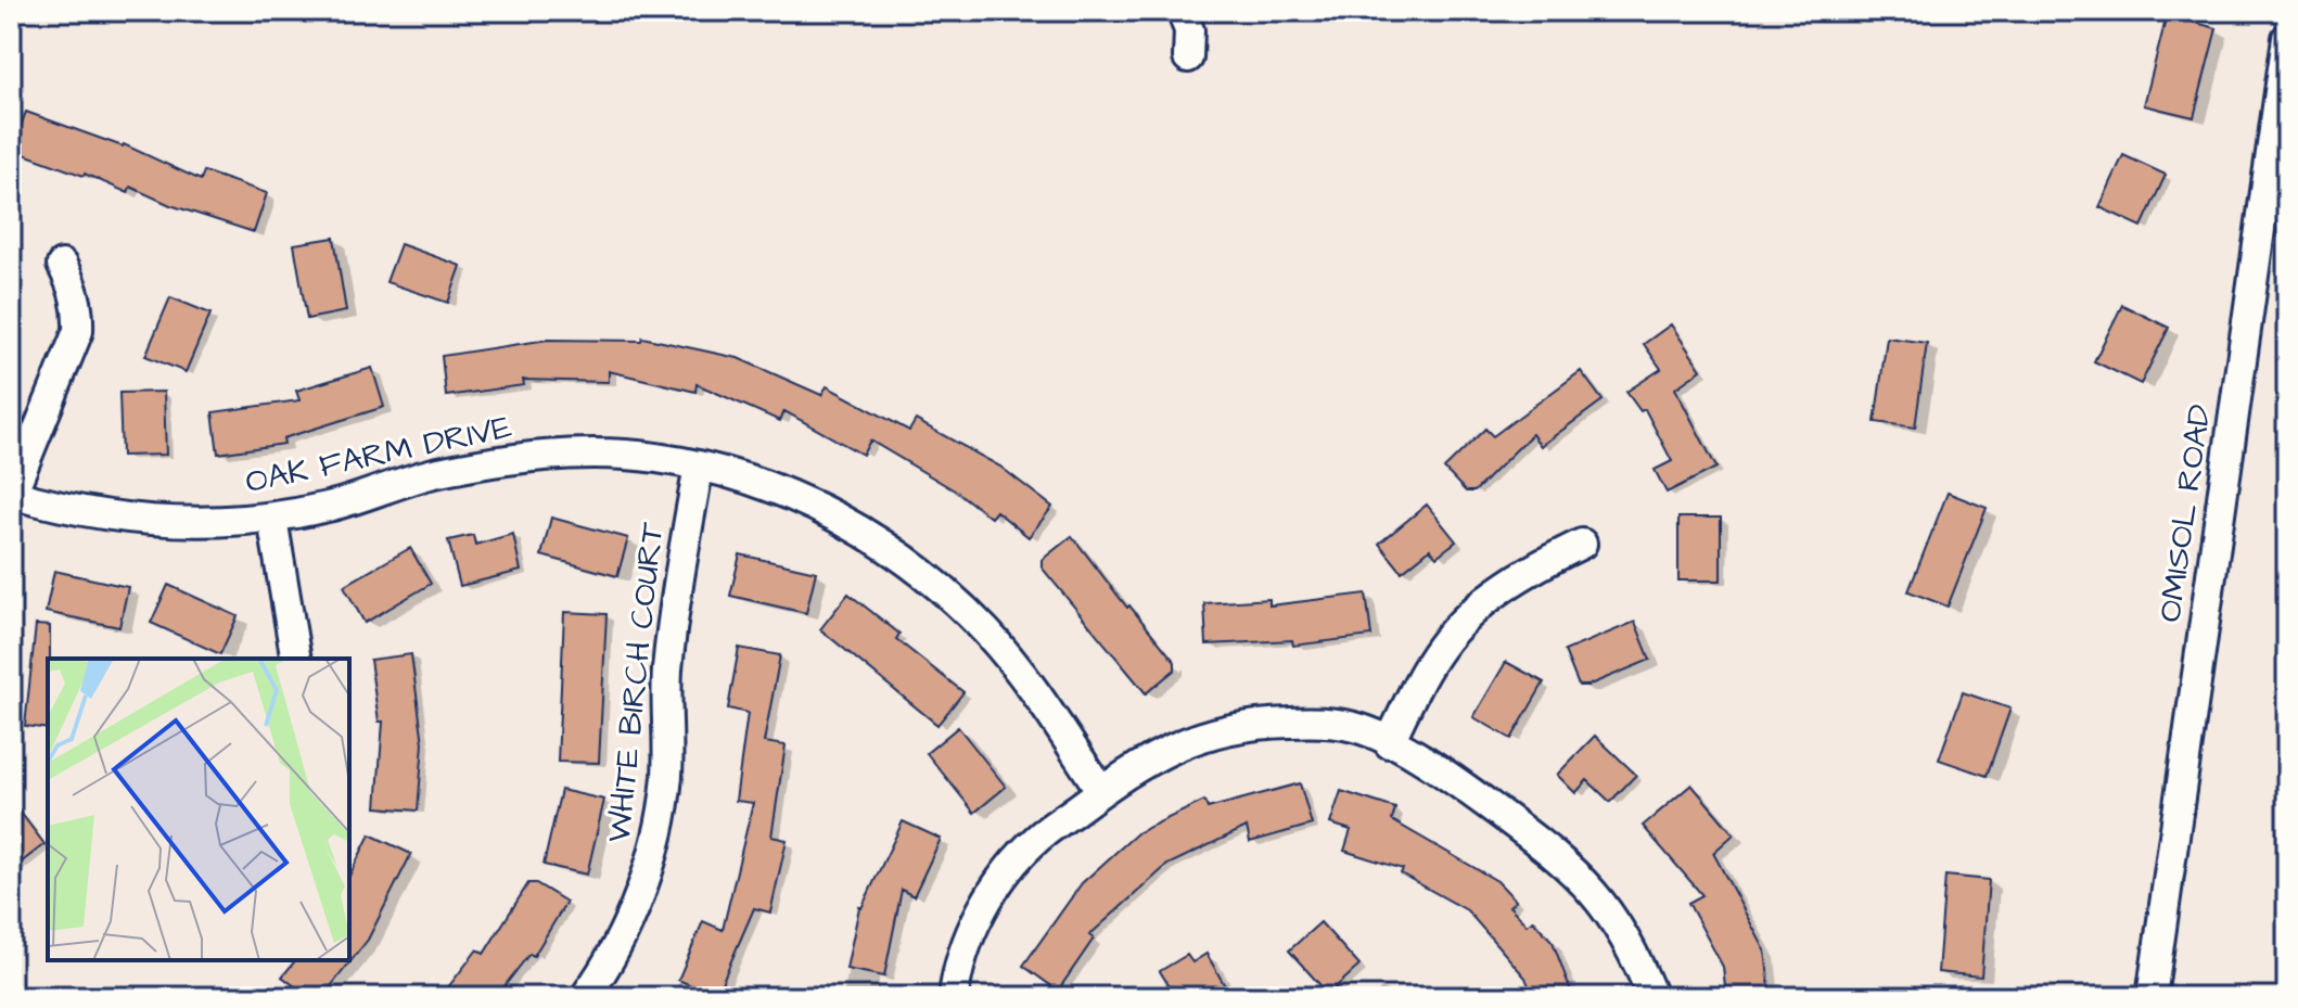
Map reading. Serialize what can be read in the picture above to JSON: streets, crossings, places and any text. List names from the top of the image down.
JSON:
{
  "streets": {
    "street": ["OAK FARM DRIVE", "OMISOL ROAD", "WHITE BIRCH COURT"]
  },
  "crossings": [
    ["OAK FARM DRIVE", "WHITE BIRCH COURT"]
  ]
}
